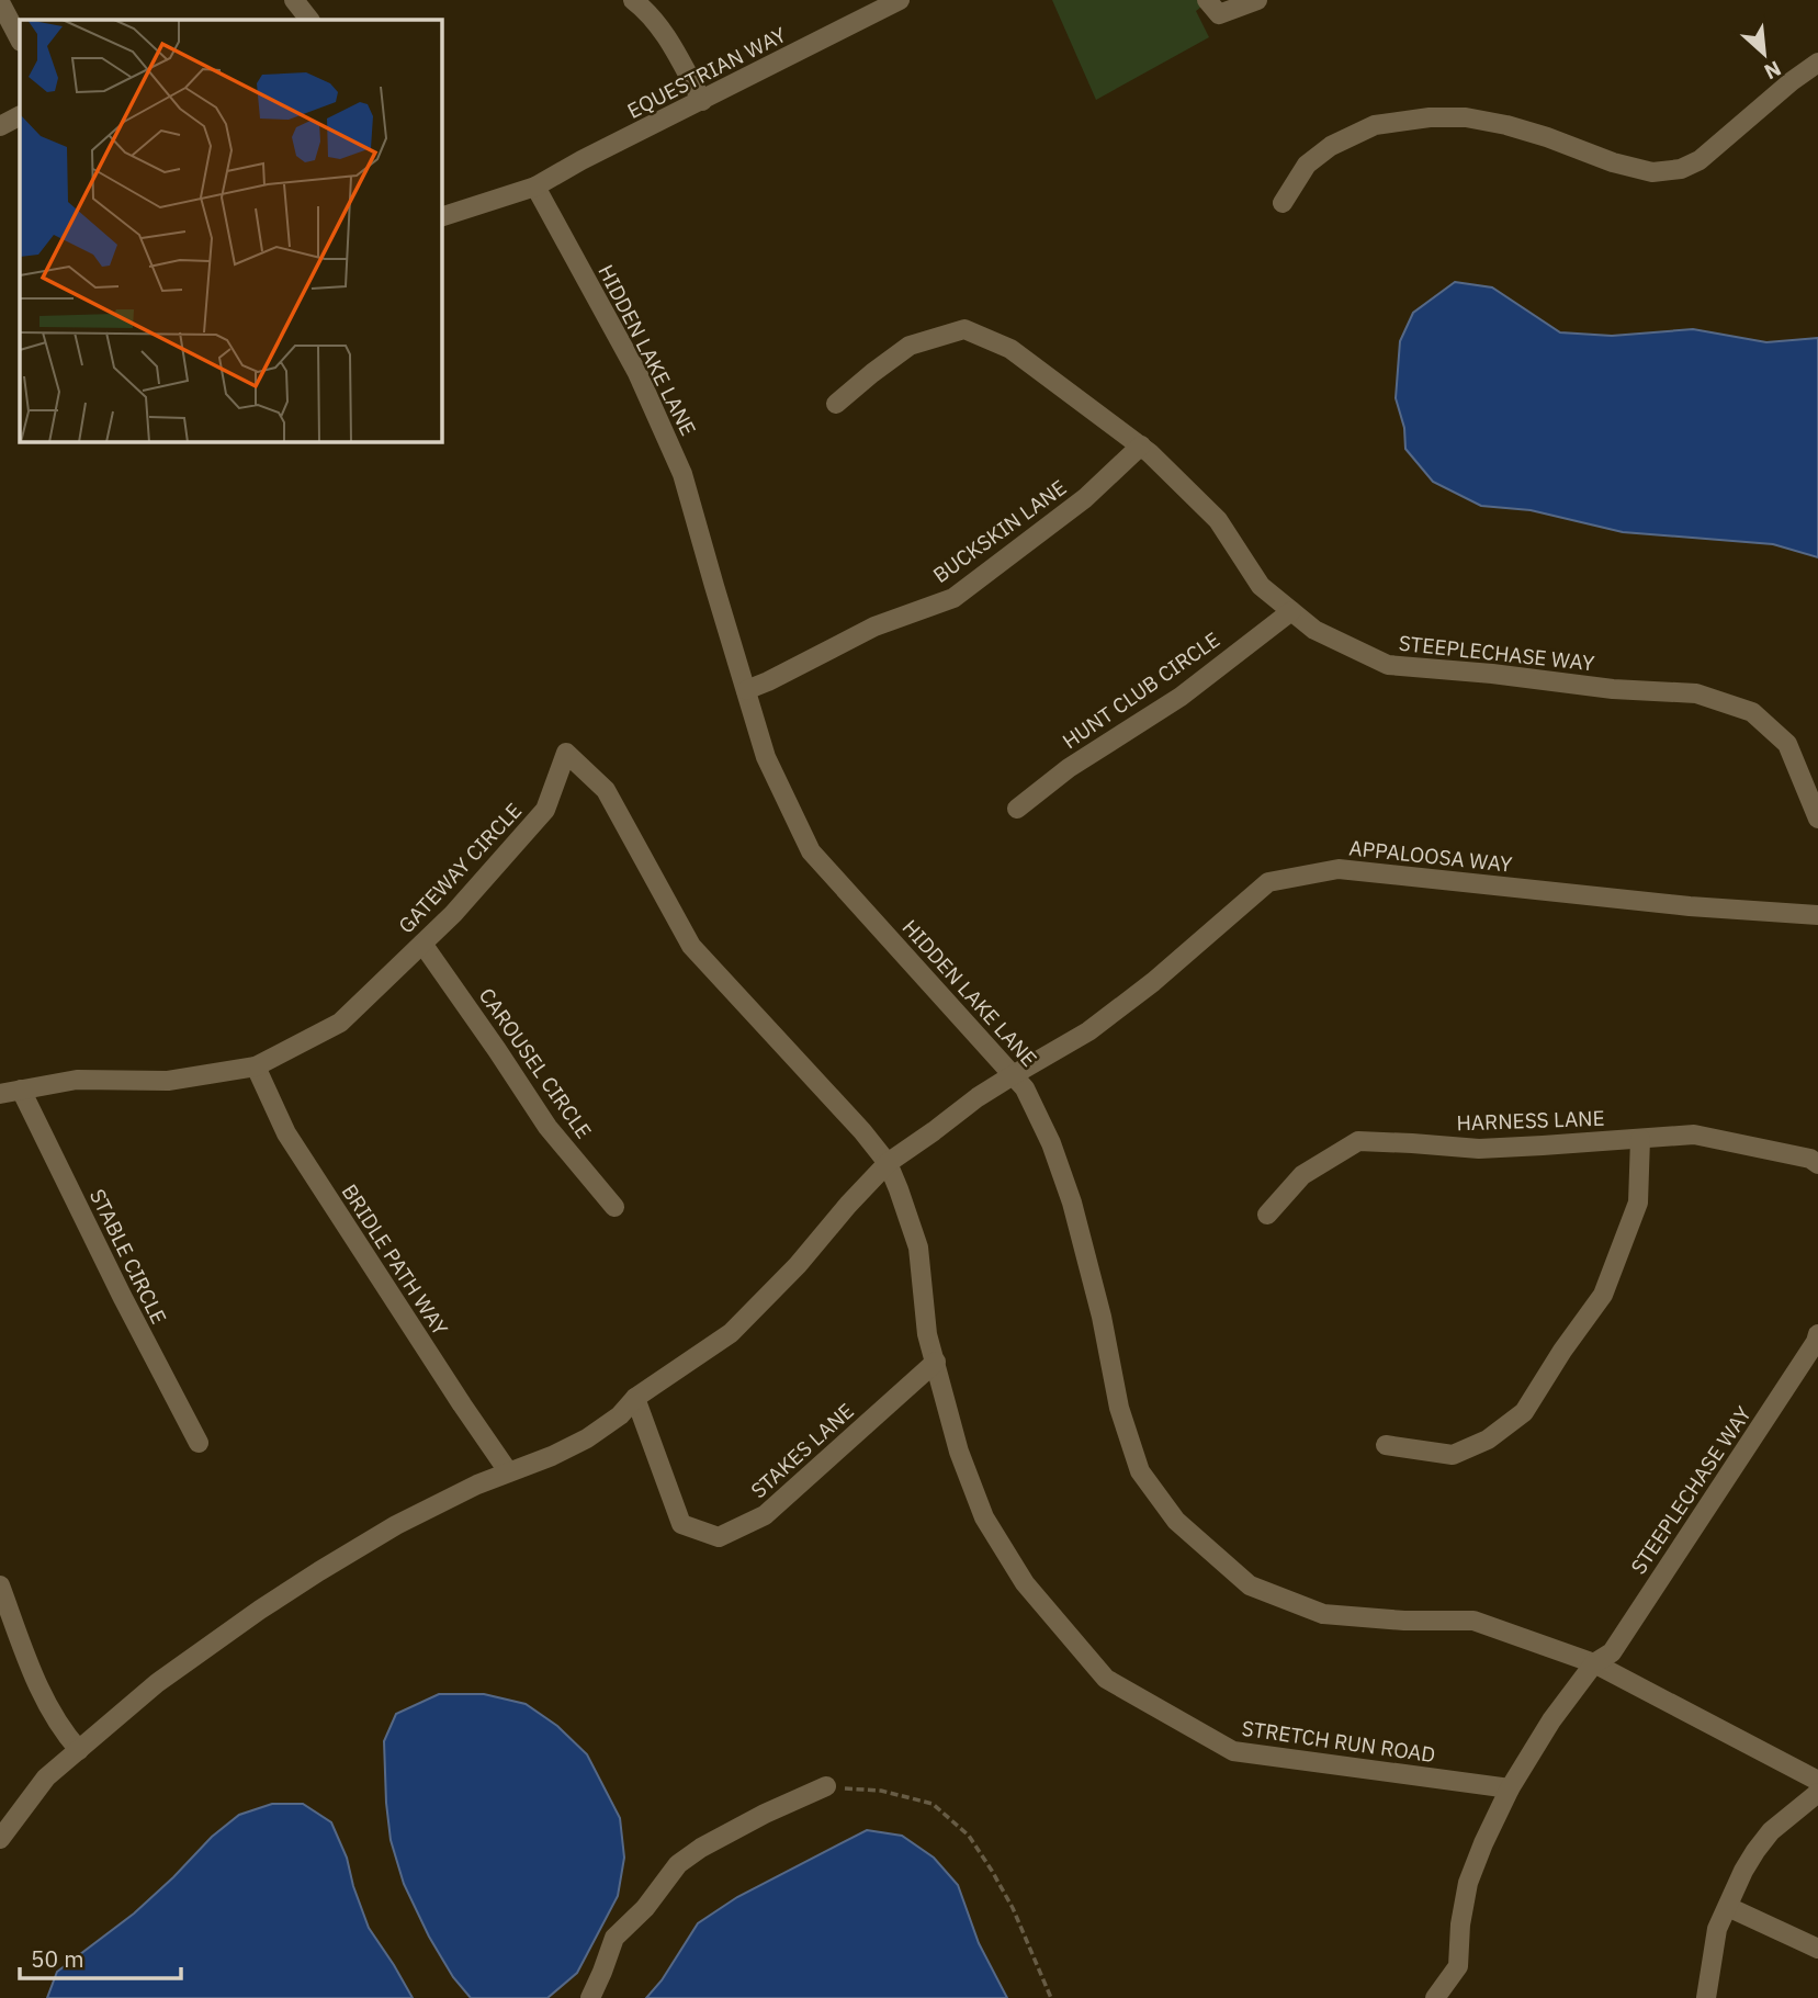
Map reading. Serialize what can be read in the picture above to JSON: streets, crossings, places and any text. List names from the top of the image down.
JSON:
{
  "streets": {
    "street": [
      "EQUESTRIAN WAY",
      "HIDDEN LAKE LANE",
      "BUCKSKIN LANE",
      "STEEPLECHASE WAY",
      "HUNT CLUB CIRCLE",
      "APPALOOSA WAY",
      "GATEWAY CIRCLE",
      "CAROUSEL CIRCLE",
      "HARNESS LANE",
      "STABLE CIRCLE",
      "BRIDLE PATH WAY",
      "STAKES LANE",
      "STRETCH RUN ROAD"
    ]
  },
  "crossings": [
    ["EQUESTRIAN WAY", "HIDDEN LAKE LANE"],
    ["HIDDEN LAKE LANE", "BUCKSKIN LANE"],
    ["HIDDEN LAKE LANE", "STEEPLECHASE WAY"],
    ["HIDDEN LAKE LANE", "APPALOOSA WAY"],
    ["BUCKSKIN LANE", "STEEPLECHASE WAY"],
    ["STEEPLECHASE WAY", "HUNT CLUB CIRCLE"],
    ["STEEPLECHASE WAY", "STRETCH RUN ROAD"],
    ["APPALOOSA WAY", "GATEWAY CIRCLE"],
    ["APPALOOSA WAY", "BRIDLE PATH WAY"],
    ["APPALOOSA WAY", "STAKES LANE"],
    ["APPALOOSA WAY", "STRETCH RUN ROAD"],
    ["GATEWAY CIRCLE", "CAROUSEL CIRCLE"],
    ["GATEWAY CIRCLE", "STABLE CIRCLE"],
    ["GATEWAY CIRCLE", "BRIDLE PATH WAY"],
    ["GATEWAY CIRCLE", "STRETCH RUN ROAD"],
    ["STAKES LANE", "STRETCH RUN ROAD"]
  ],
  "scale_bar": "50 m",
  "north": "bottom right"
}
